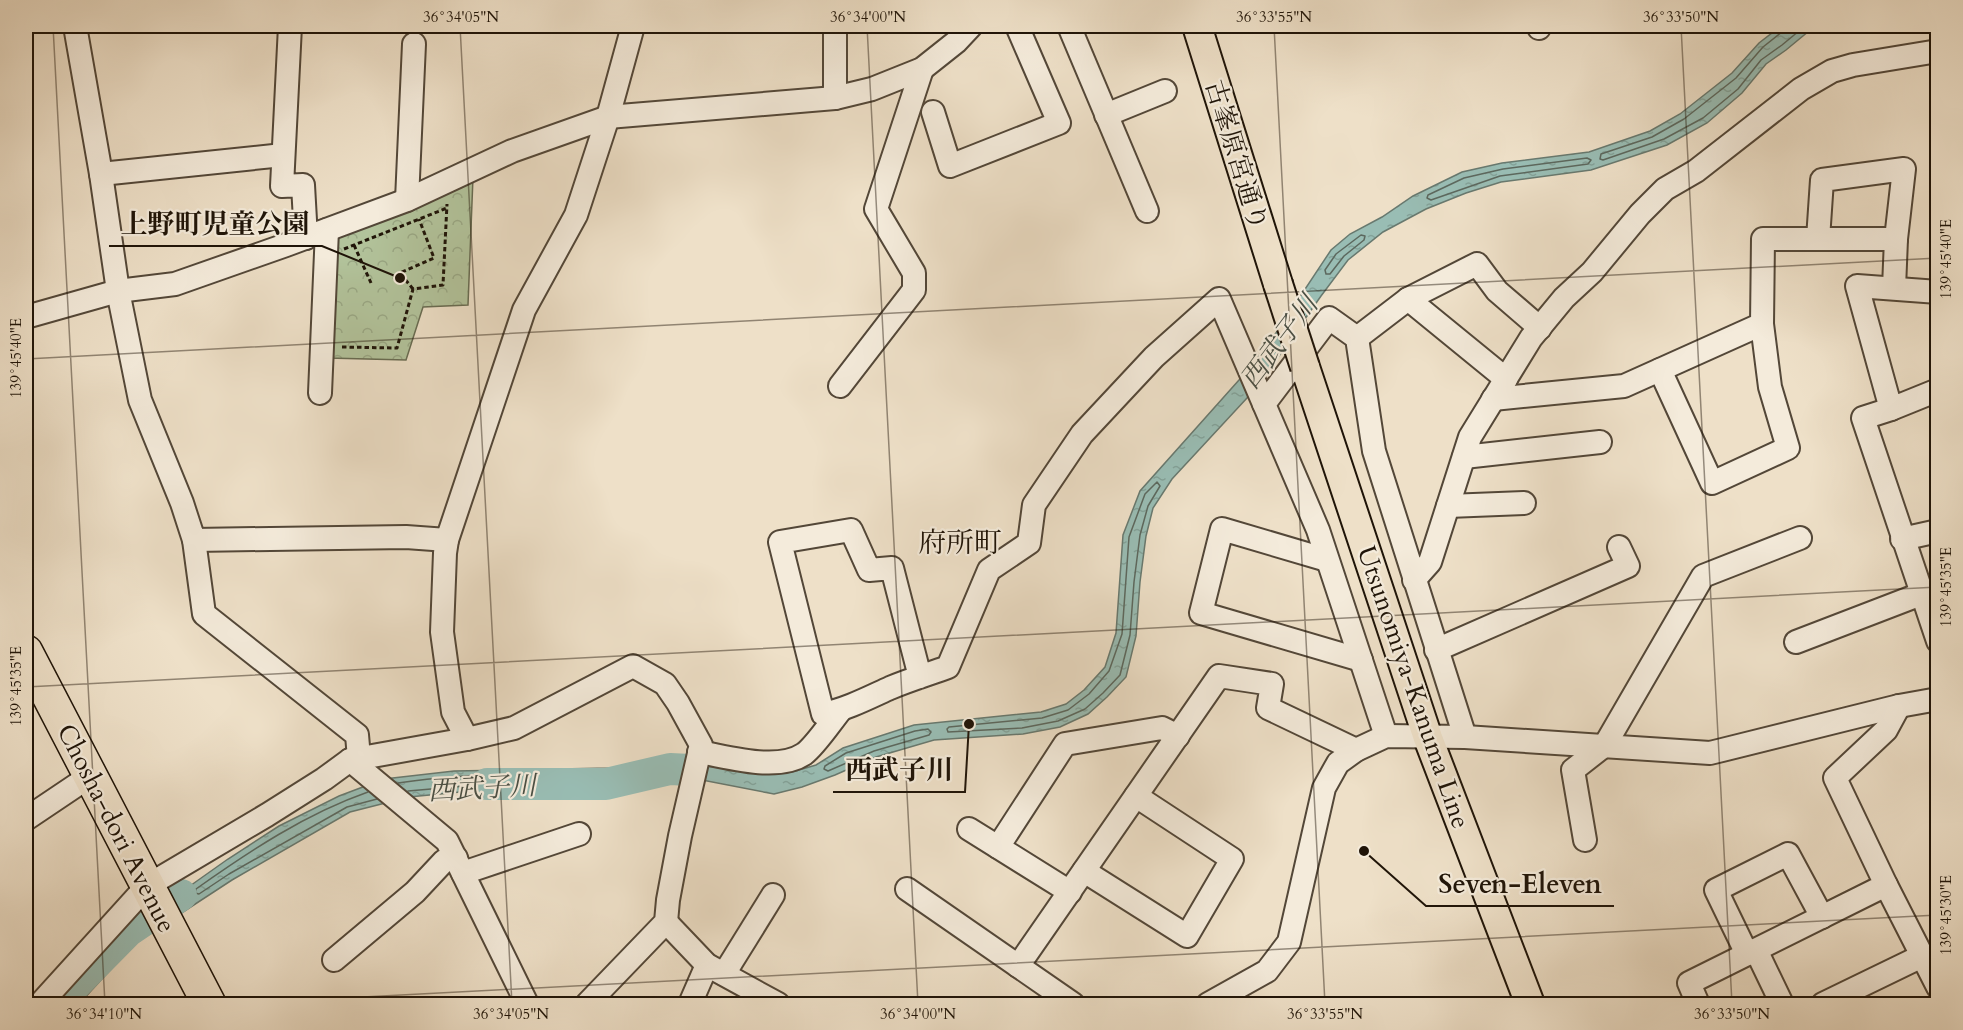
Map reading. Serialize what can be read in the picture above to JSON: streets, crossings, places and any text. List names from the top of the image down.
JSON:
{
  "streets": {
    "highway": ["Chosha-dori Avenue"],
    "main road": ["古峯原宮通り", "Utsunomiya-Kanuma Line"]
  },
  "crossings": [
    ["古峯原宮通り", "Utsunomiya-Kanuma Line"]
  ],
  "districts": ["府所町"],
  "water": ["西武子川"],
  "places": ["上野町児童公園", "西武子川", "Seven-Eleven"],
  "coordinates": [
    "36°34'05\"N",
    "36°34'00\"N",
    "36°33'55\"N",
    "36°33'50\"N",
    "139°45'40\"E",
    "139°45'35\"E",
    "139°45'30\"E",
    "36°34'10\"N"
  ]
}
